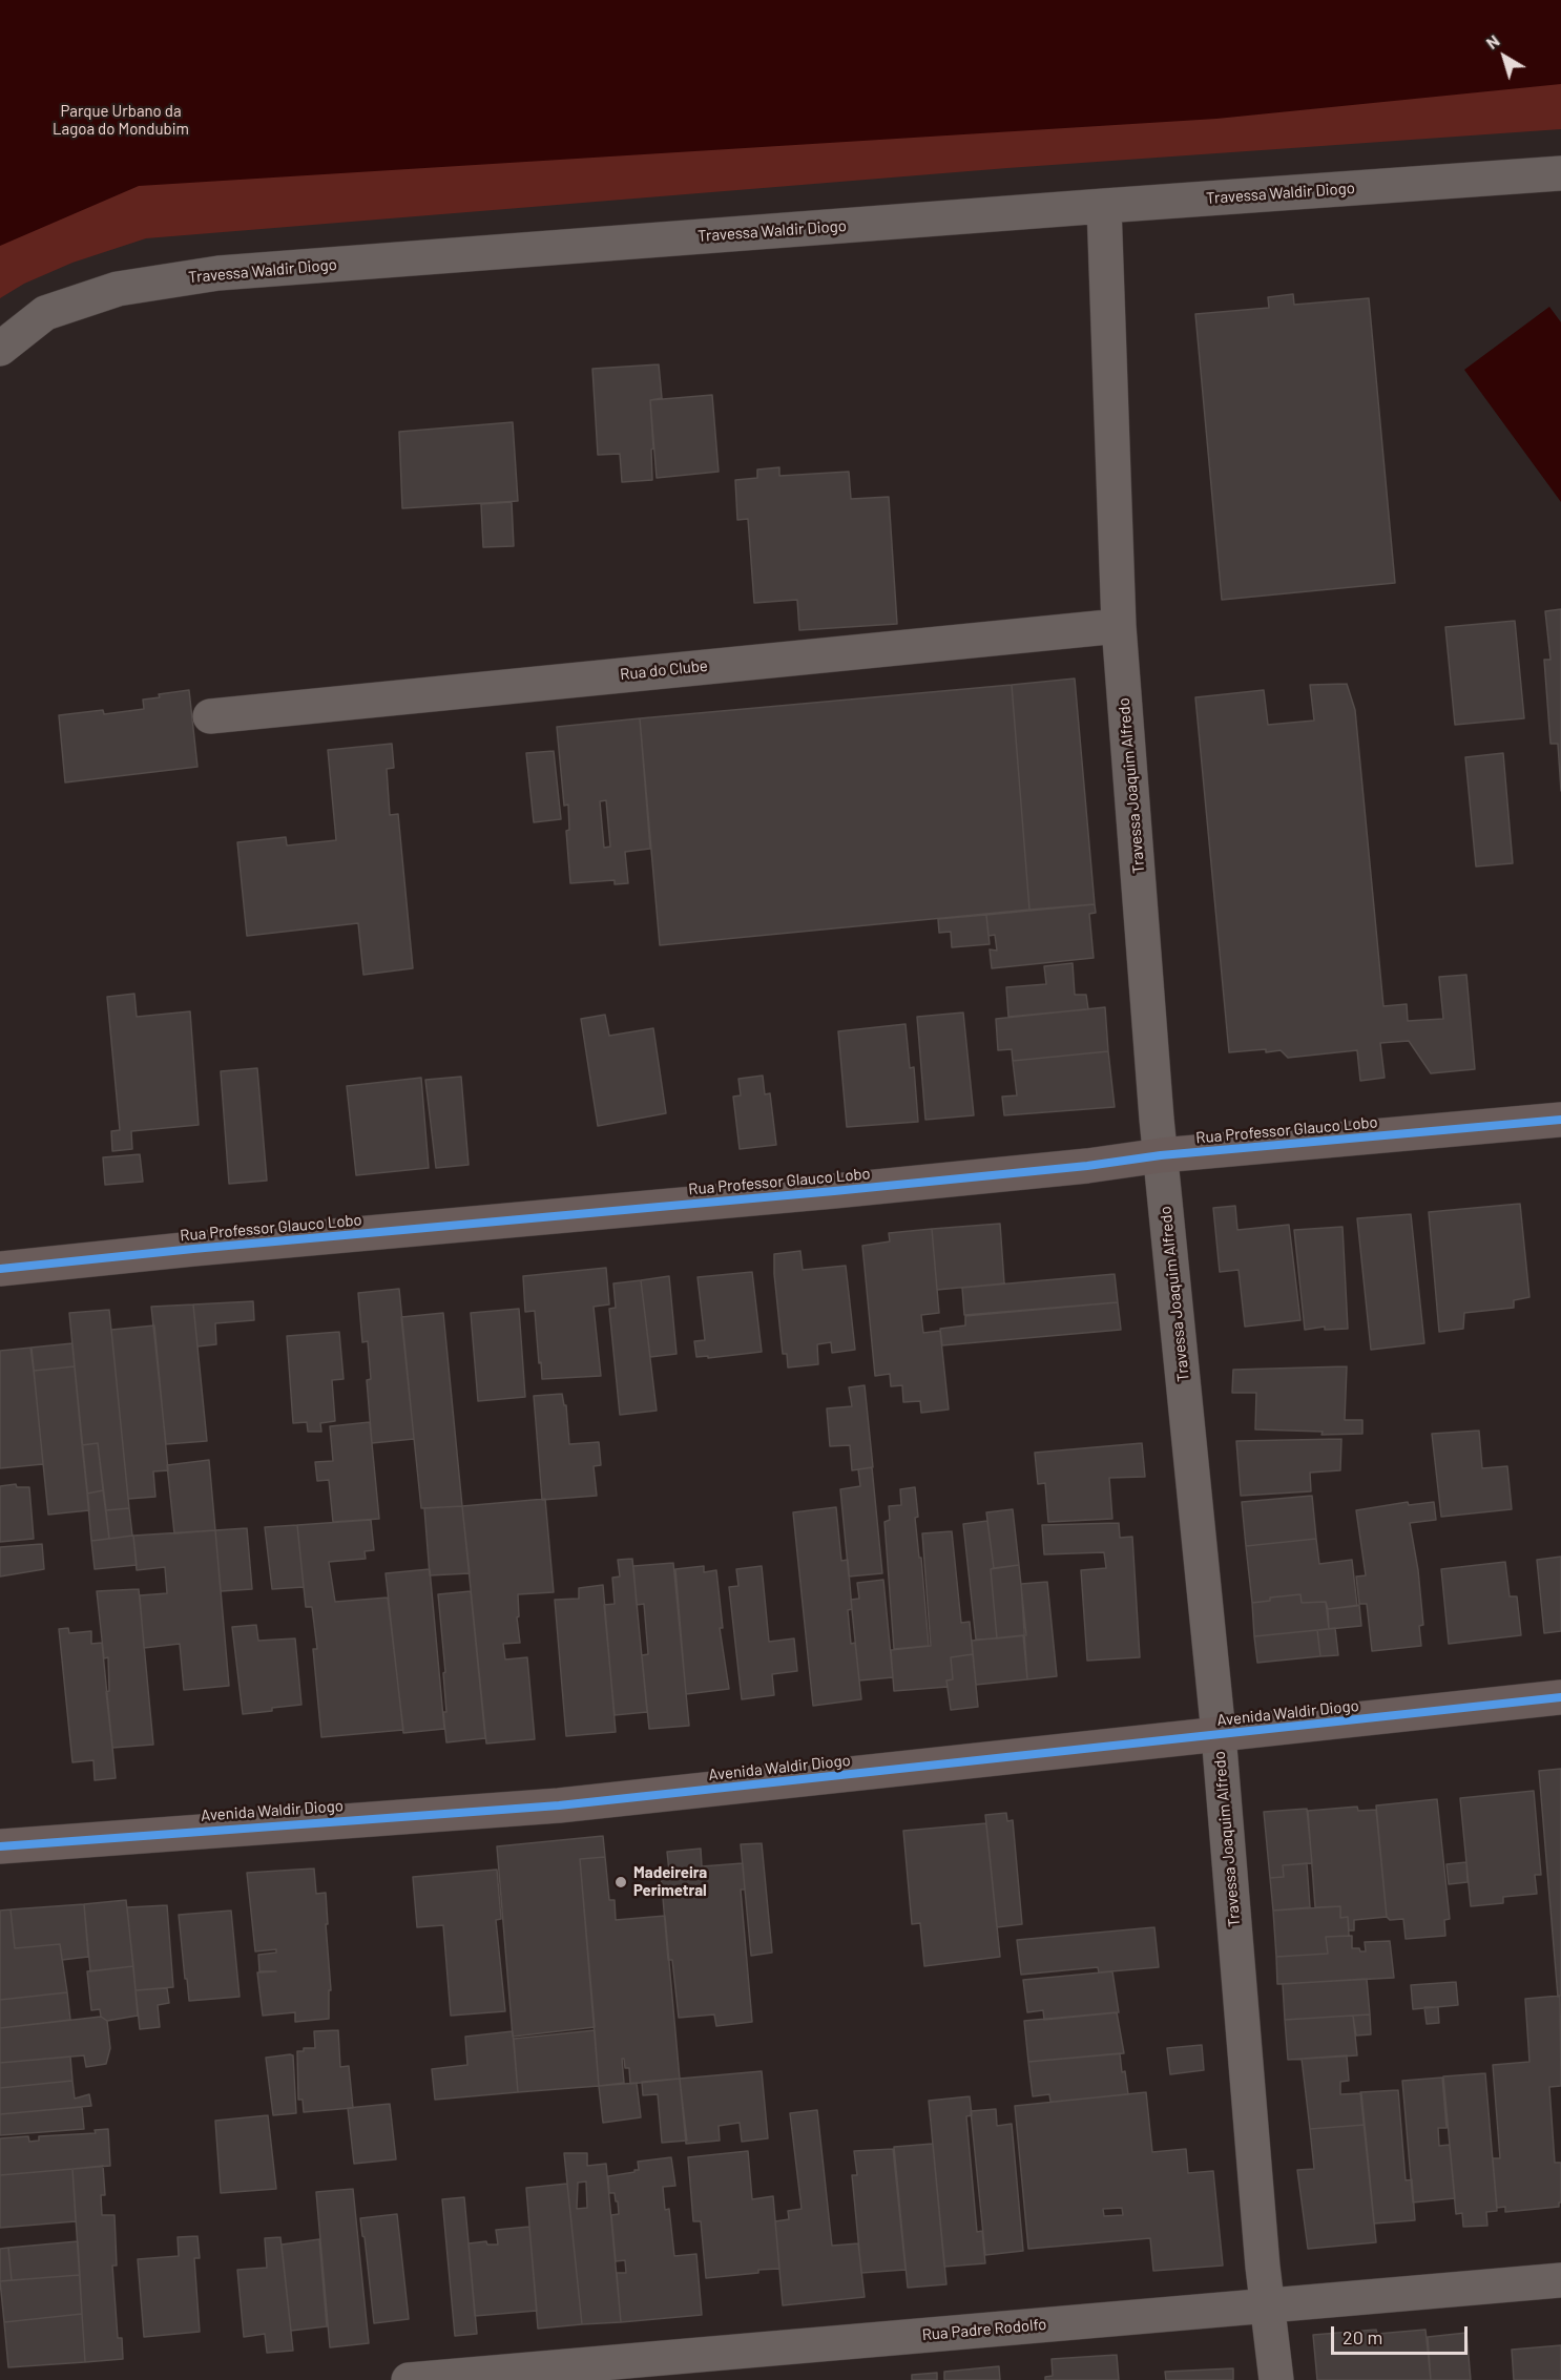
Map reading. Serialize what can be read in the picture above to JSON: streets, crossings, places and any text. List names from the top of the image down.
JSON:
{
  "streets": {
    "main road": ["Rua Professor Glauco Lobo", "Avenida Waldir Diogo"],
    "street": [
      "Travessa Waldir Diogo",
      "Rua do Clube",
      "Travessa Joaquim Alfredo",
      "Rua Padre Rodolfo"
    ]
  },
  "crossings": [
    ["Travessa Waldir Diogo", "Travessa Joaquim Alfredo"],
    ["Rua do Clube", "Travessa Joaquim Alfredo"],
    ["Travessa Joaquim Alfredo", "Rua Professor Glauco Lobo"],
    ["Travessa Joaquim Alfredo", "Avenida Waldir Diogo"],
    ["Travessa Joaquim Alfredo", "Rua Padre Rodolfo"]
  ],
  "parks": ["Parque Urbano da Lagoa do Mondubim"],
  "places": ["Madeireira Perimetral"],
  "scale_bar": "20 m",
  "north": "top left"
}
